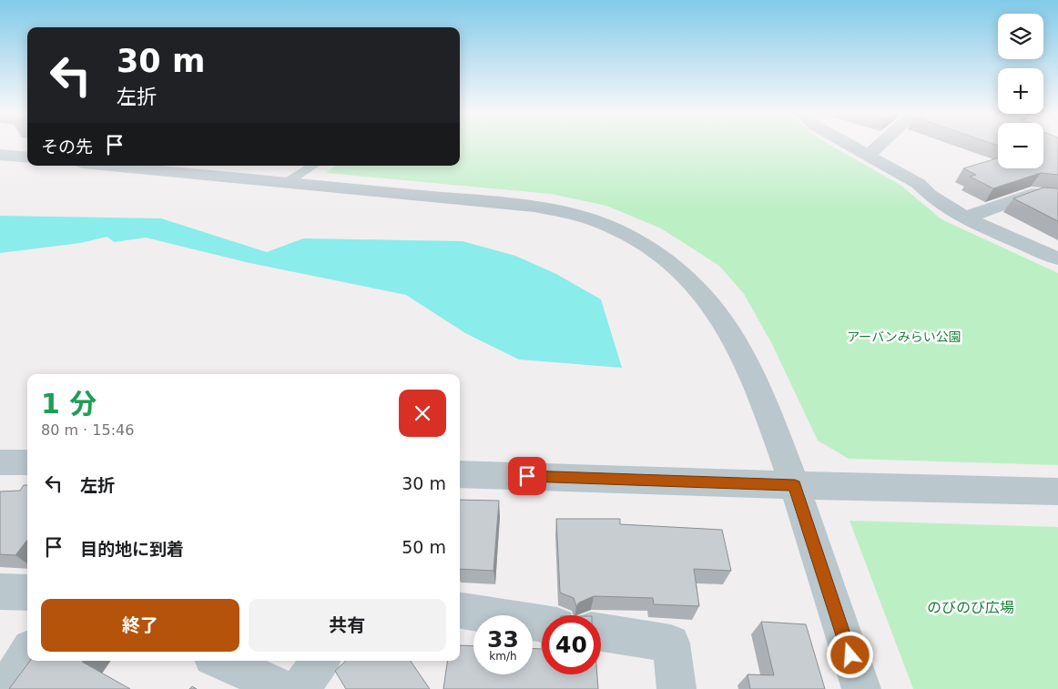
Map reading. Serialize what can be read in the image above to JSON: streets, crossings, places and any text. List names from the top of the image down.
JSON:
{
  "parks": ["アーバンみらい公園", "のびのび広場"],
  "page": {
    "map_buttons": ["+", "−"],
    "turn": ["30 m", "左折"],
    "then": "その先",
    "heading": ["1 分", "80 m · 15:46"],
    "list": [
      {
        "name": "左折",
        "value": "30 m"
      },
      {
        "name": "目的地に到着",
        "value": "50 m"
      }
    ],
    "buttons": ["終了", "共有"],
    "speed": "33 km/h",
    "limit": "40"
  }
}
